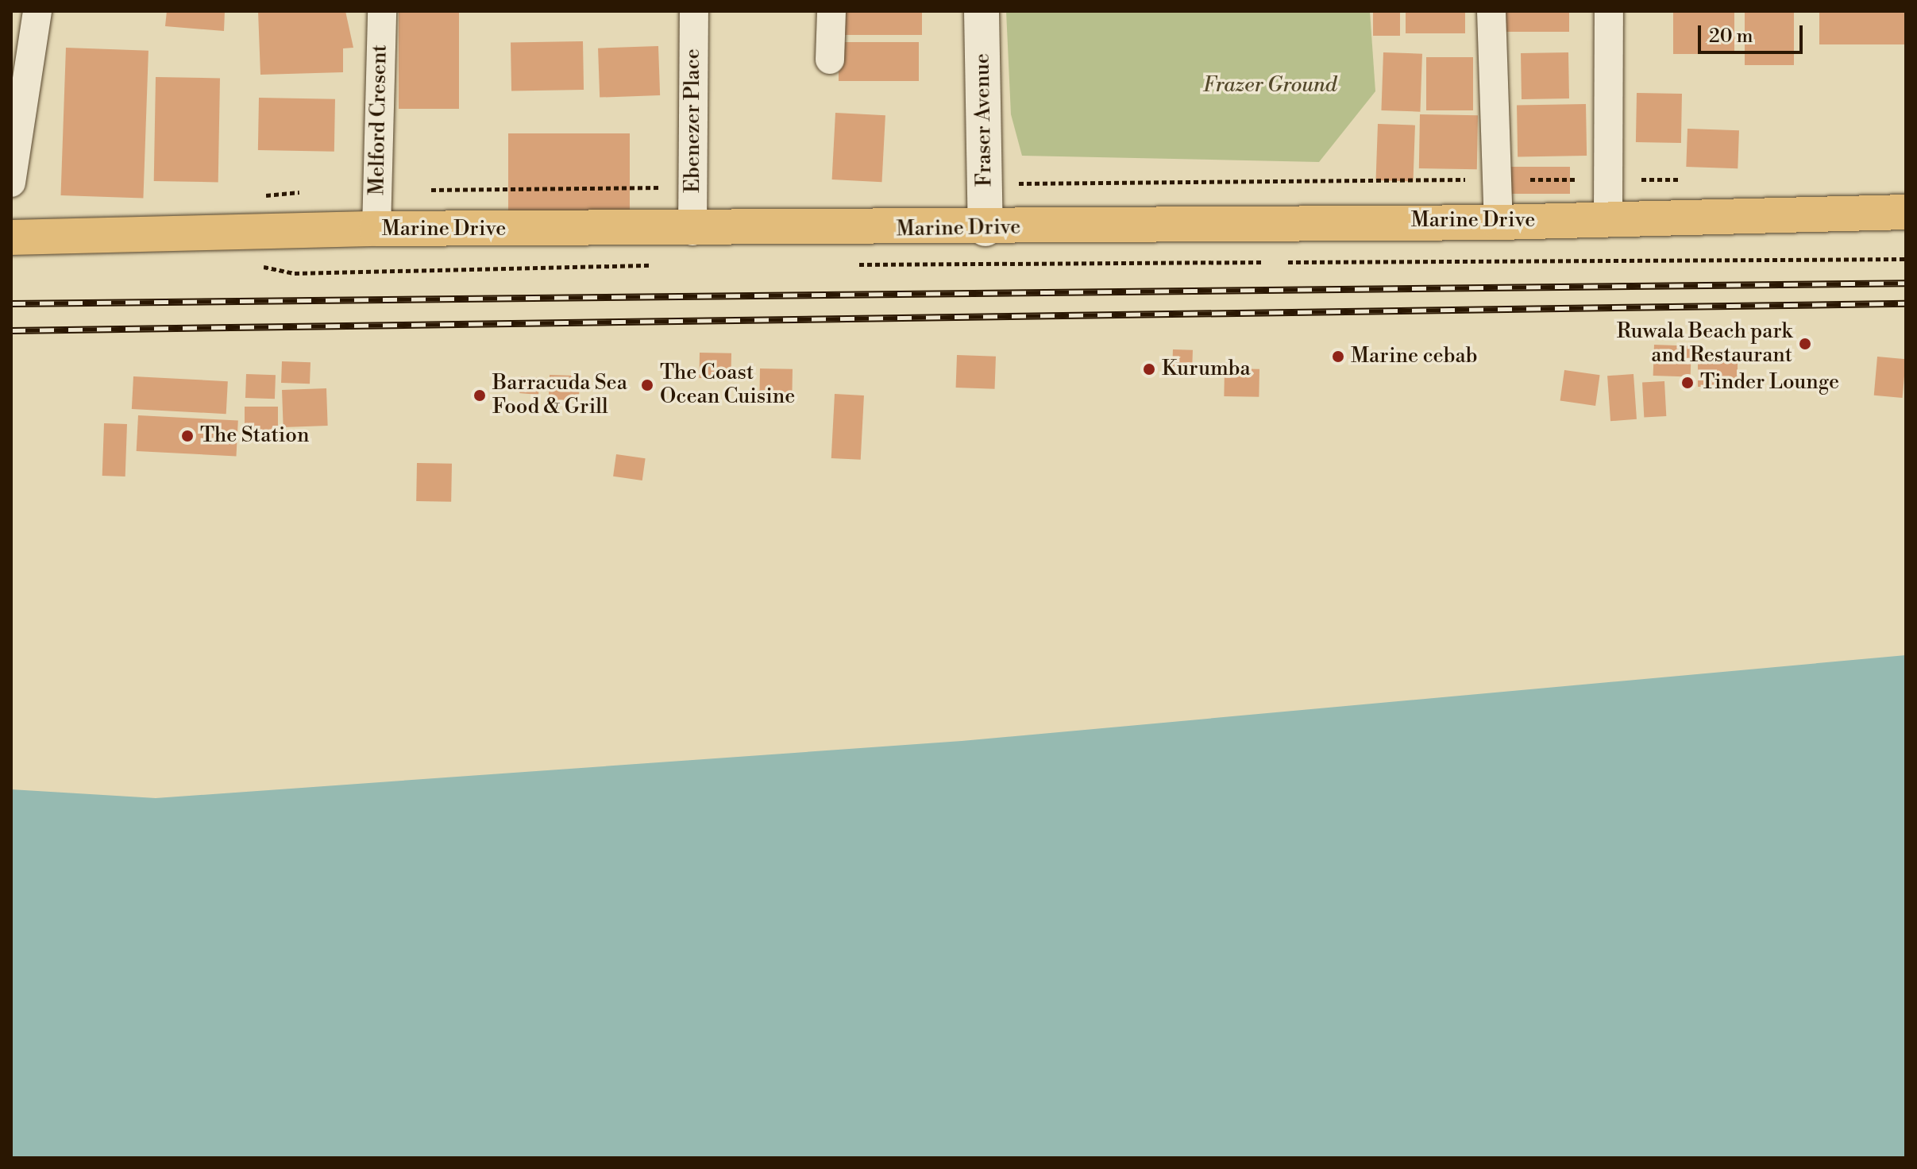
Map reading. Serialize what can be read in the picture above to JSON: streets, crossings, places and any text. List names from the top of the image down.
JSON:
{
  "streets": {
    "main road": ["Marine Drive"],
    "street": ["Melford Cresent", "Fraser Avenue", "Ebenezer Place"]
  },
  "crossings": [
    ["Melford Cresent", "Marine Drive"],
    ["Fraser Avenue", "Marine Drive"],
    ["Ebenezer Place", "Marine Drive"]
  ],
  "parks": ["Frazer Ground"],
  "places": [
    "Ruwala Beach park and Restaurant",
    "Marine cebab",
    "Kurumba",
    "Tinder Lounge",
    "The Coast Ocean Cuisine",
    "Barracuda Sea Food & Grill",
    "The Station"
  ],
  "scale_bar": "20 m"
}
